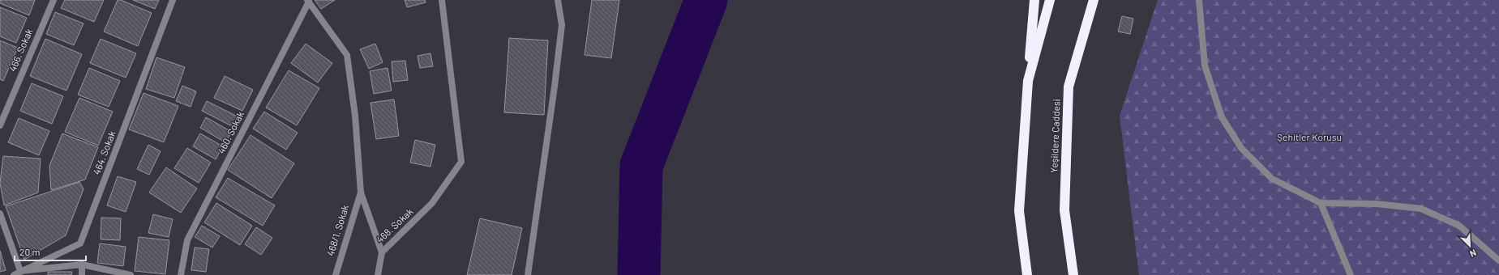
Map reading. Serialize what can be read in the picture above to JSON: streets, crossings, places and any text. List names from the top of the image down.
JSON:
{
  "streets": {
    "highway": ["Yeşildere Caddesi"],
    "street": [
      "466. Sokak",
      "460. Sokak",
      "464. Sokak",
      "468. Sokak",
      "468/1. Sokak"
    ]
  },
  "crossings": [
    ["460. Sokak", "468. Sokak"],
    ["468. Sokak", "468/1. Sokak"]
  ],
  "parks": ["Şehitler Korusu"],
  "scale_bar": "20 m",
  "north": "bottom right"
}
